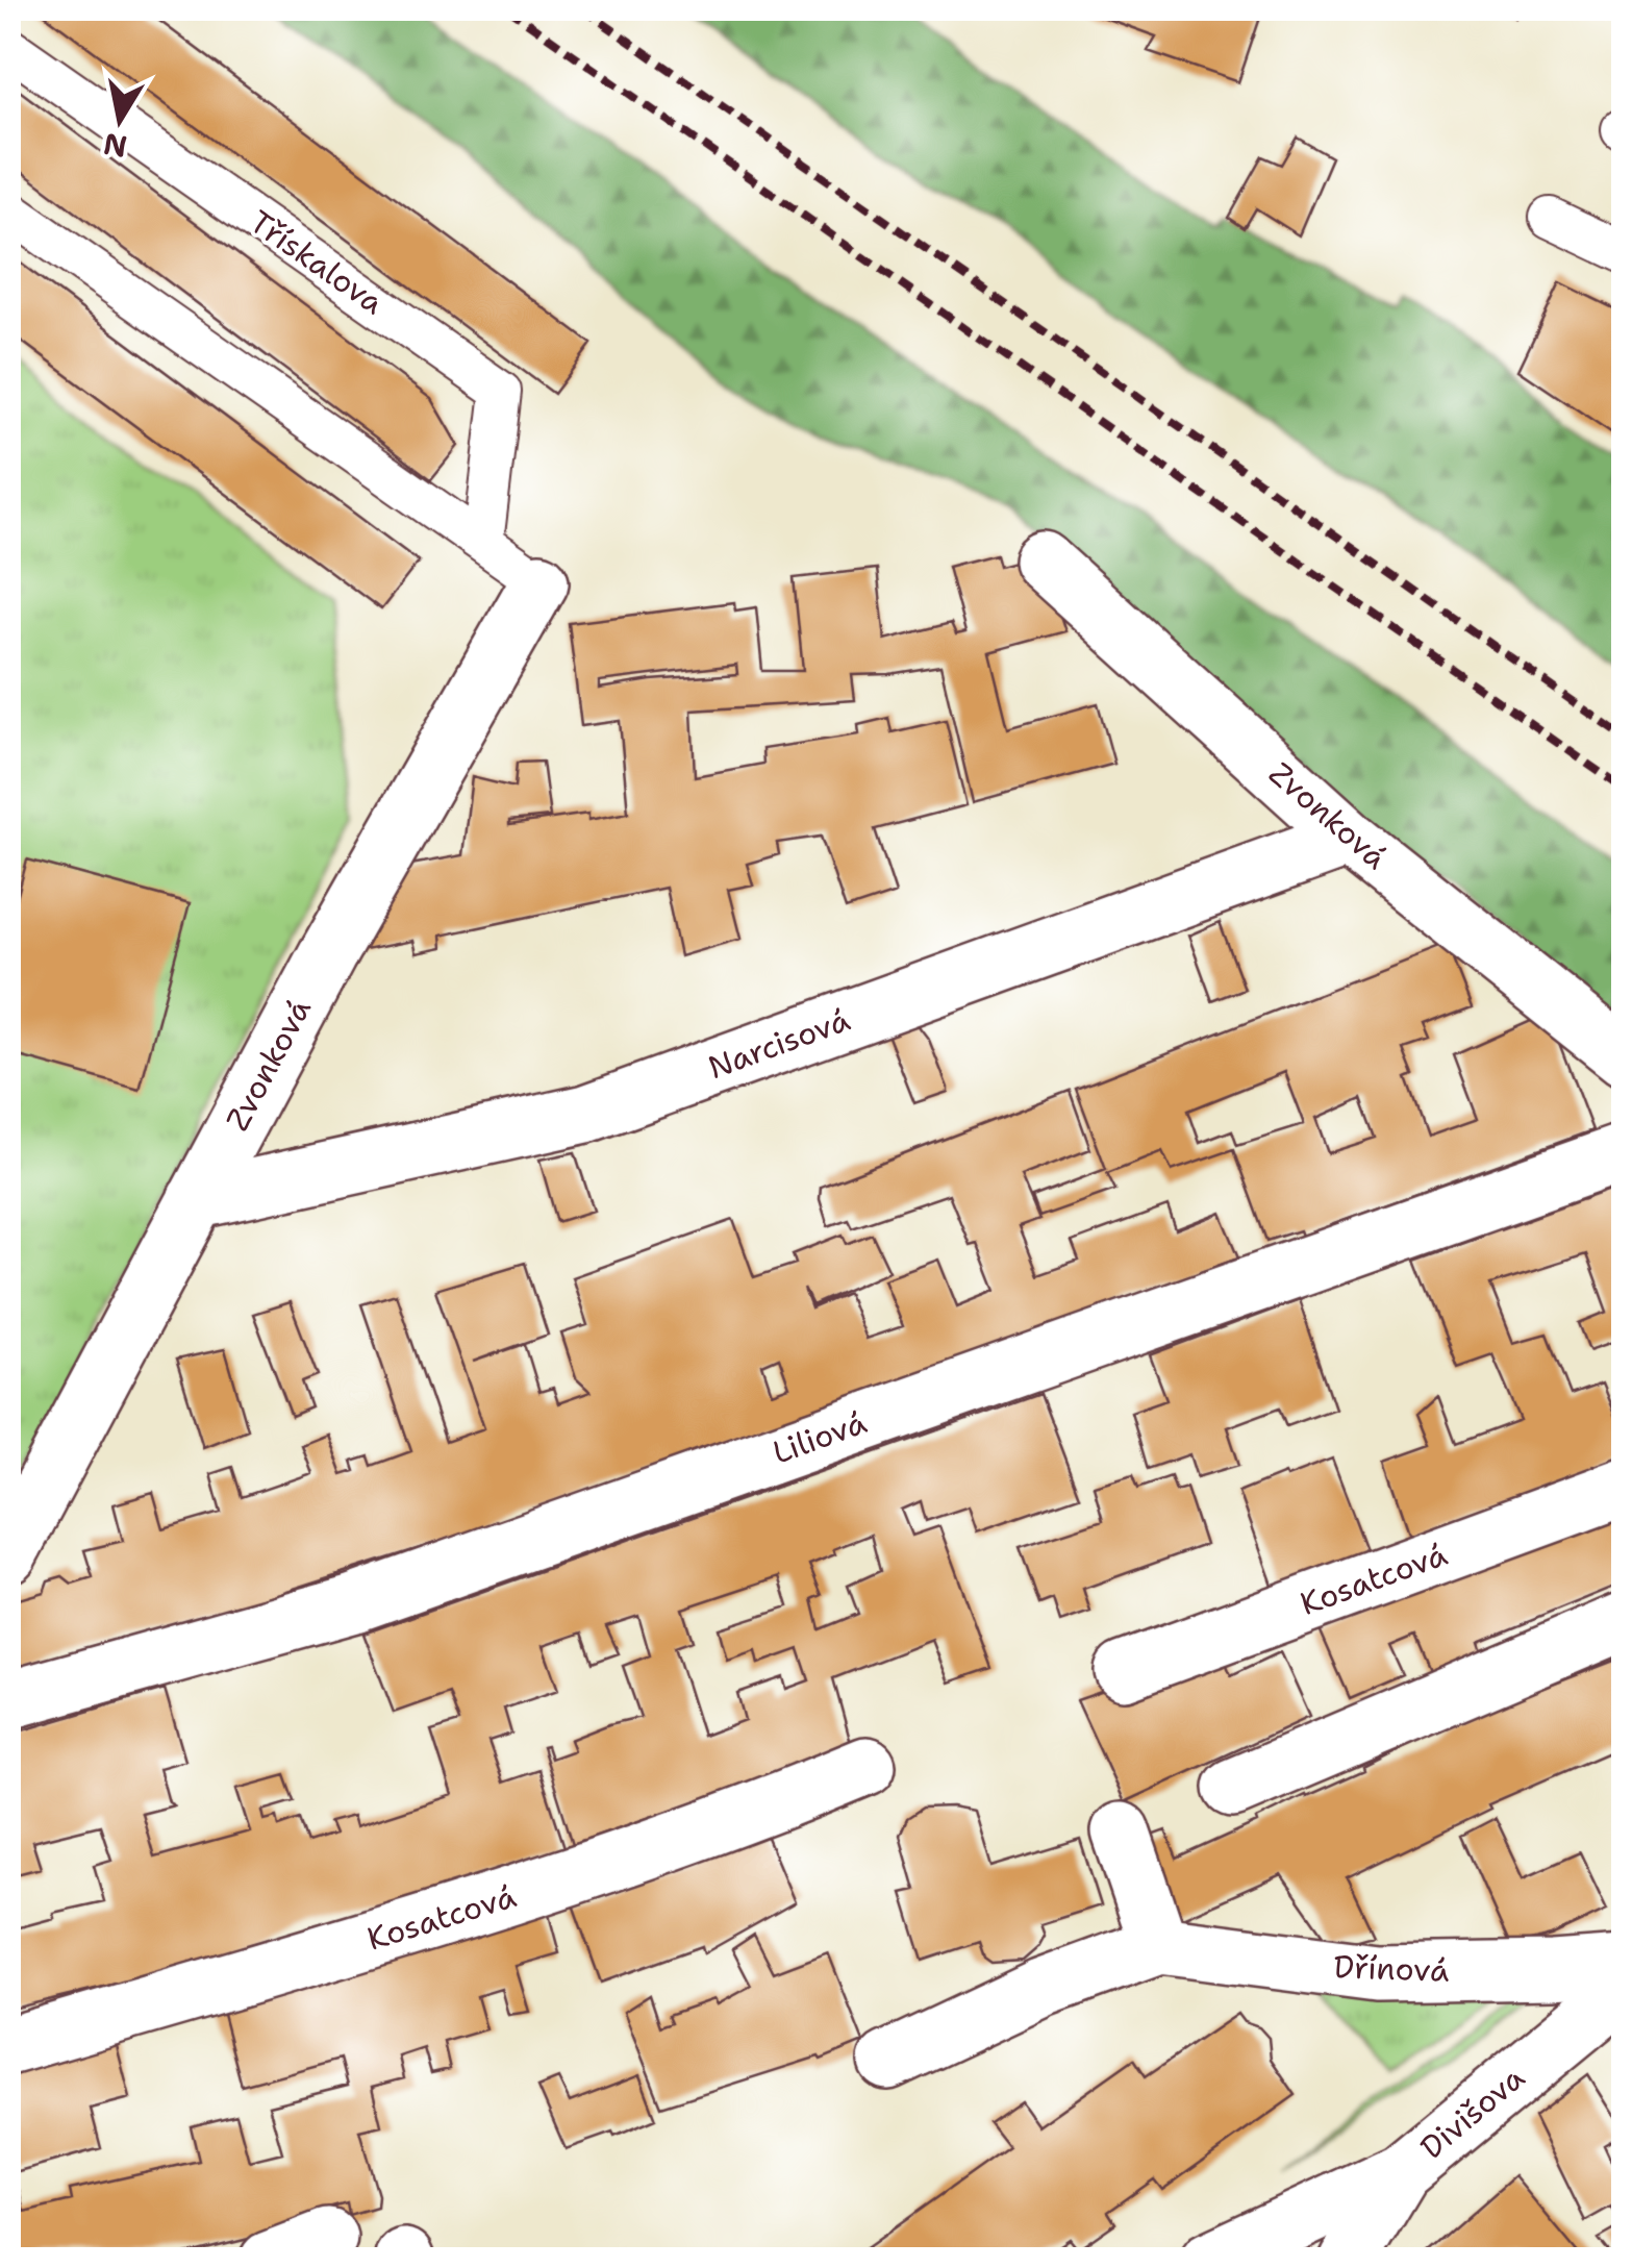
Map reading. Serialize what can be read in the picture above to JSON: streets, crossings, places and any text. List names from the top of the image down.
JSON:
{
  "streets": {
    "street": [
      "Zvonková",
      "Narcisová",
      "Liliová",
      "Kosatcová",
      "Dřínová",
      "Divišova"
    ],
    "lane": ["Třískalova"]
  },
  "crossings": [
    ["Zvonková", "Narcisová"]
  ],
  "north": "bottom"
}
